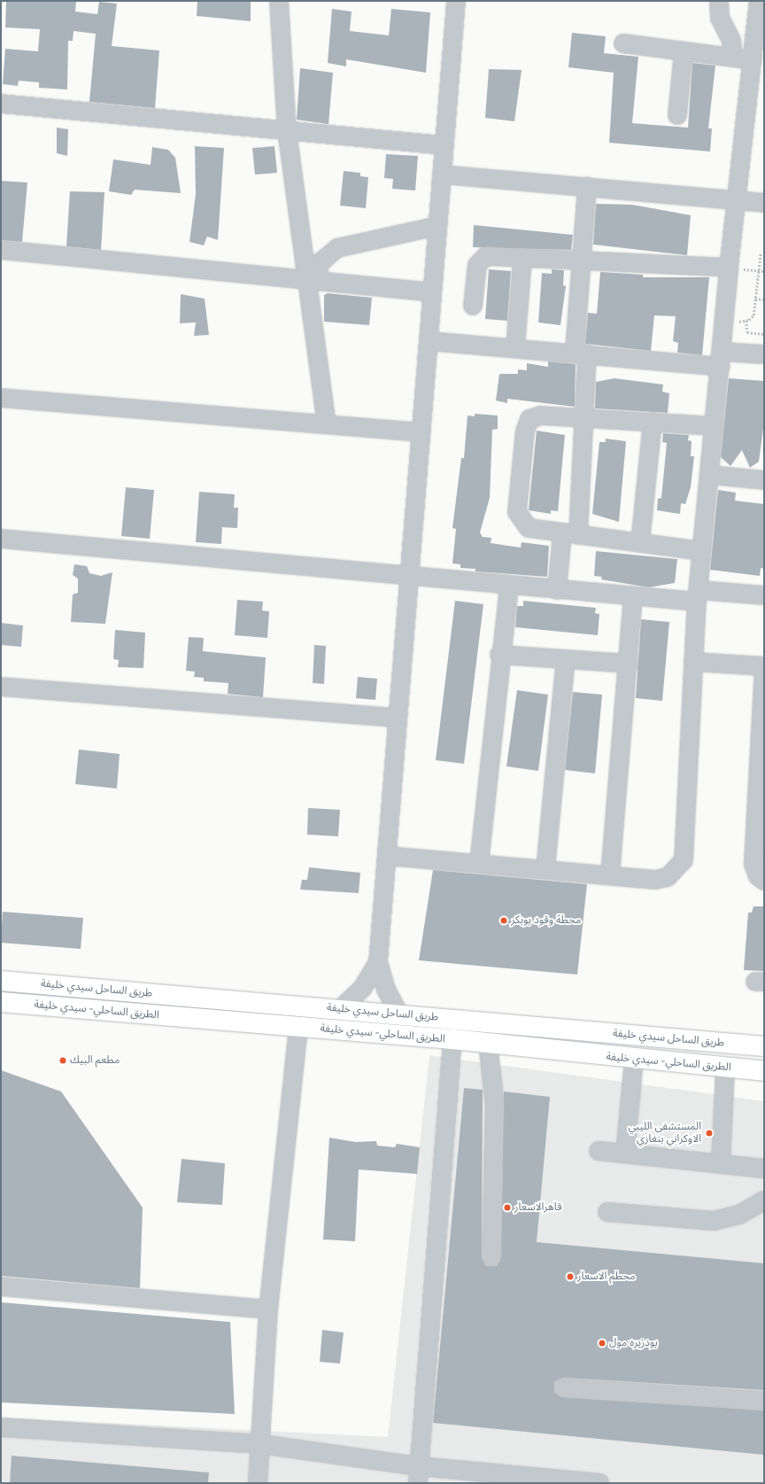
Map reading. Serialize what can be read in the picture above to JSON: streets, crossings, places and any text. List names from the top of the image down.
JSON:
{
  "streets": {
    "highway": ["طريق الساحل سيدي خليفة", "الطريق الساحلي- سيدي خليفة"]
  },
  "places": [
    "محطة وقود بوبكر",
    "مطعم البيك",
    "المستشفى الليبي الاوكراني بنغازي",
    "قاهرالاسعار",
    "محطم الاسعار",
    "بودزيره مول"
  ]
}
